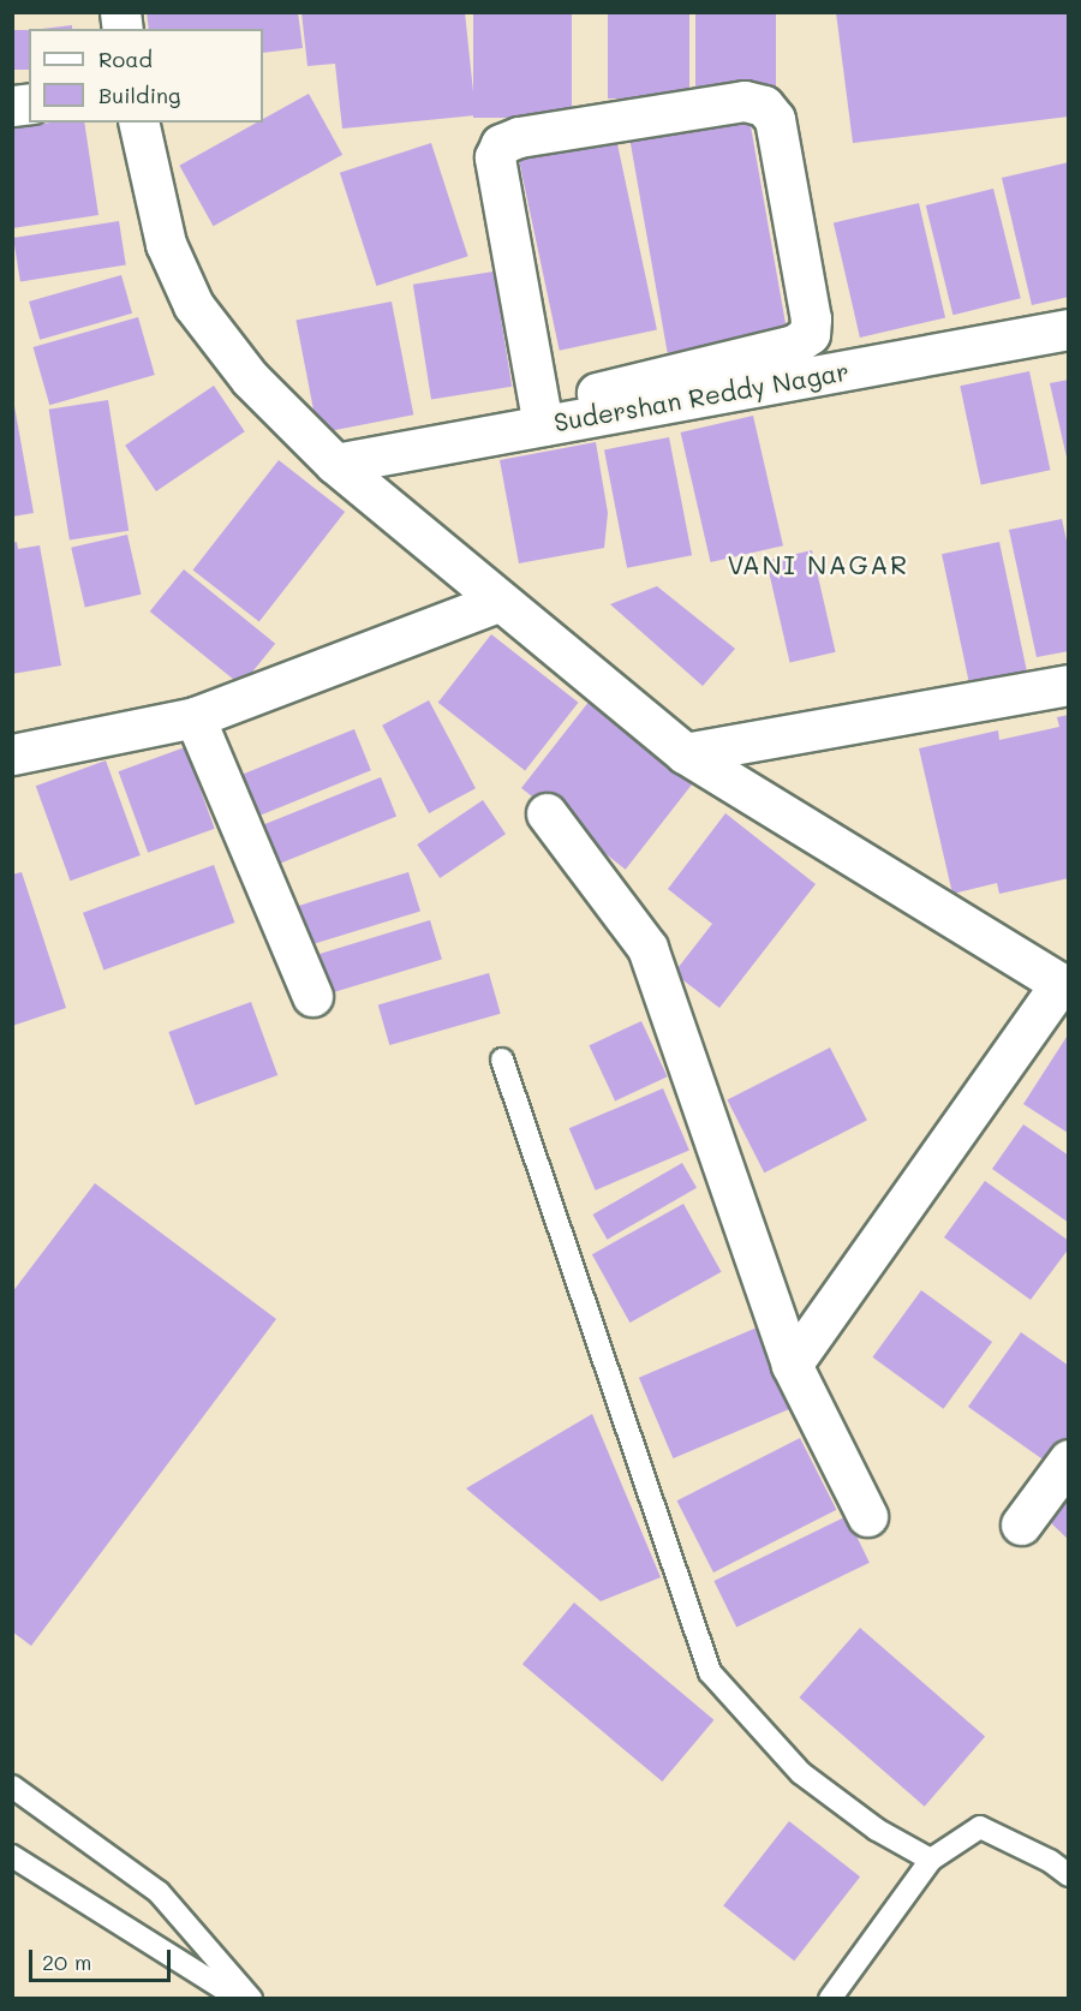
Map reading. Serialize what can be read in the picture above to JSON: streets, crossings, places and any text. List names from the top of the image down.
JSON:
{
  "streets": {
    "street": ["Sudershan Reddy Nagar"]
  },
  "districts": ["VANI NAGAR"],
  "legend": ["Road", "Building"],
  "scale_bar": "20 m"
}
